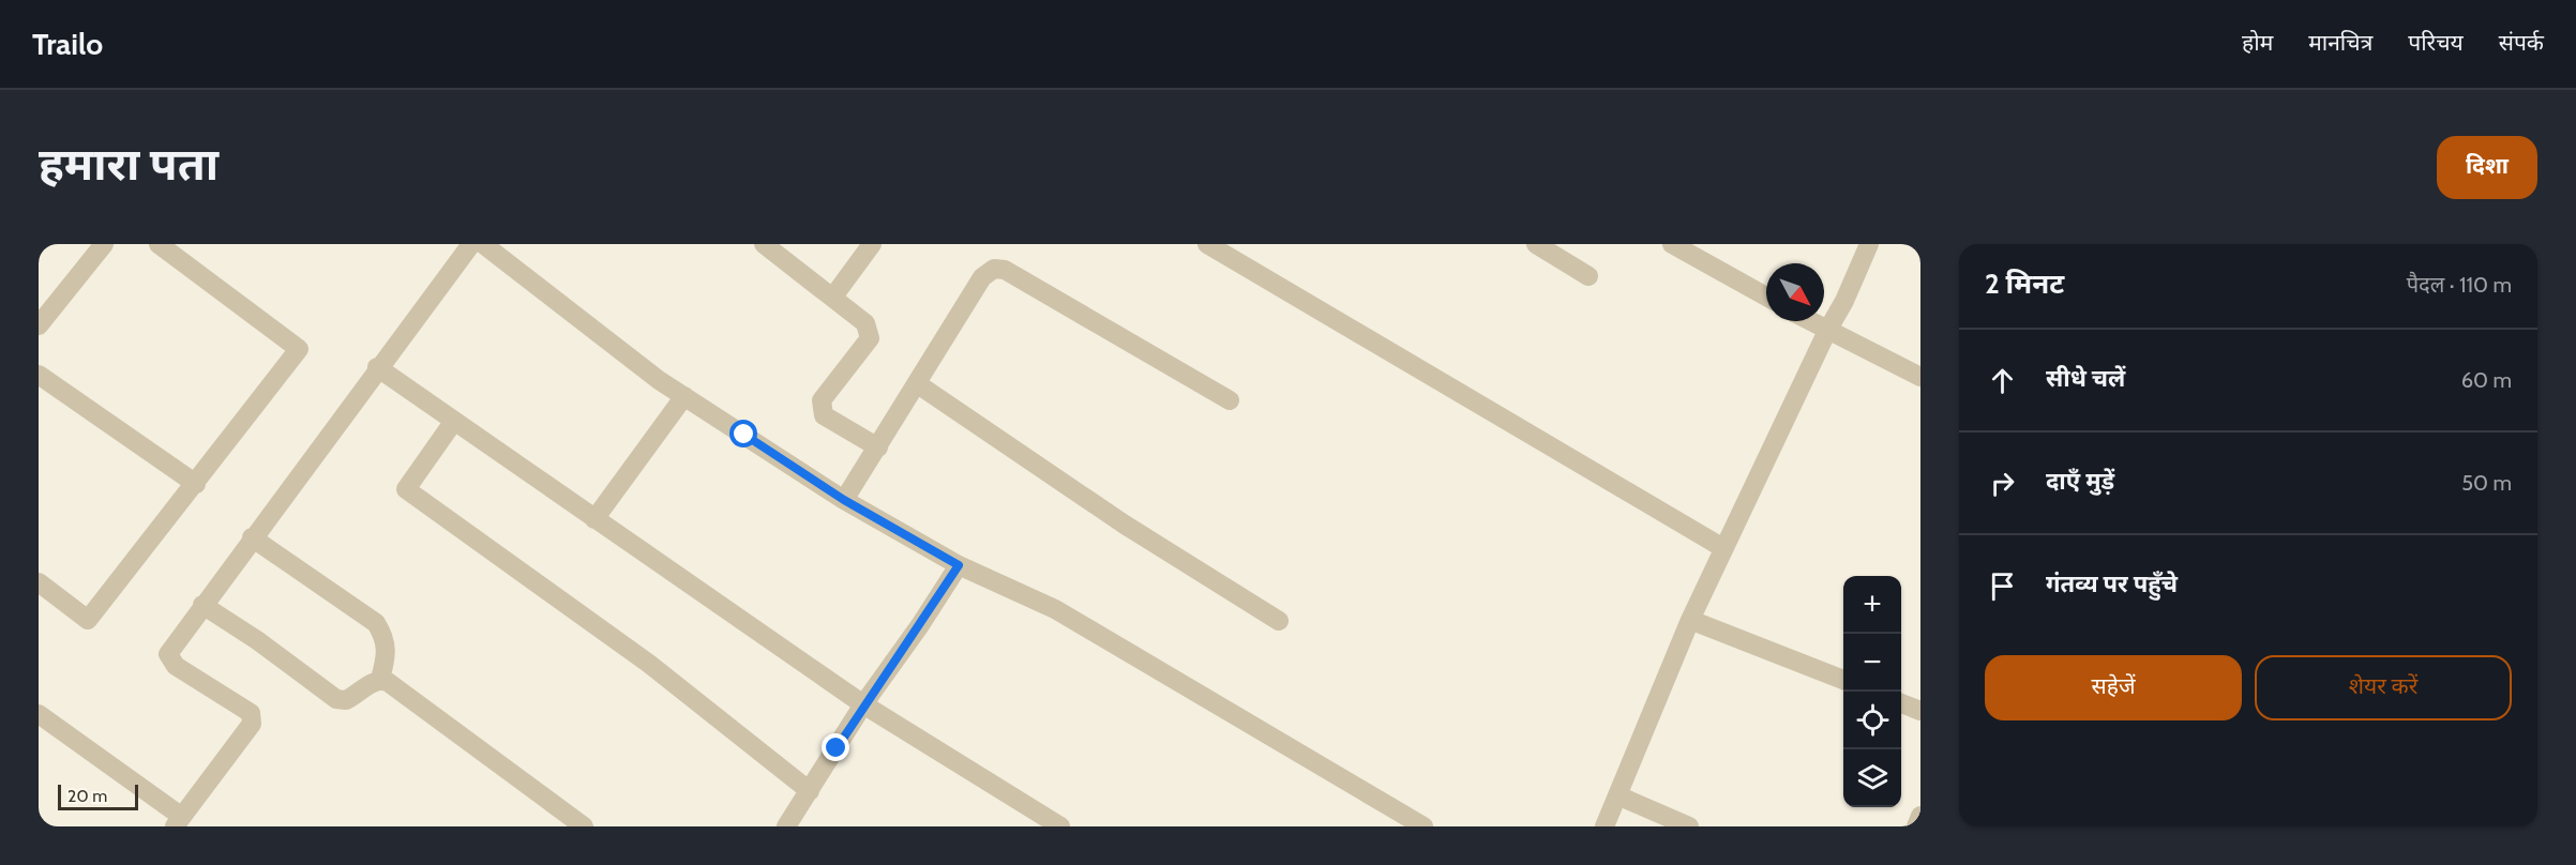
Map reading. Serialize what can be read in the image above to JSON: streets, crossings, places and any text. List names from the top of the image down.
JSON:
{
  "scale_bar": "20 m",
  "north": "bottom right",
  "page": {
    "header": "Trailo",
    "nav": [
      "होम",
      "मानचित्र",
      "परिचय",
      "संपर्क"
    ],
    "title": "हमारा पता",
    "buttons": [
      "दिशा",
      ["सहेजें", "शेयर करें"]
    ],
    "heading": ["2 मिनट", "पैदल · 110 m"],
    "list": [
      ["सीधे चलें", "60 m"],
      ["दाएँ मुड़ें", "50 m"],
      "गंतव्य पर पहुँचे"
    ],
    "map_buttons": ["+", "−"],
    "scale": "20 m"
  }
}
